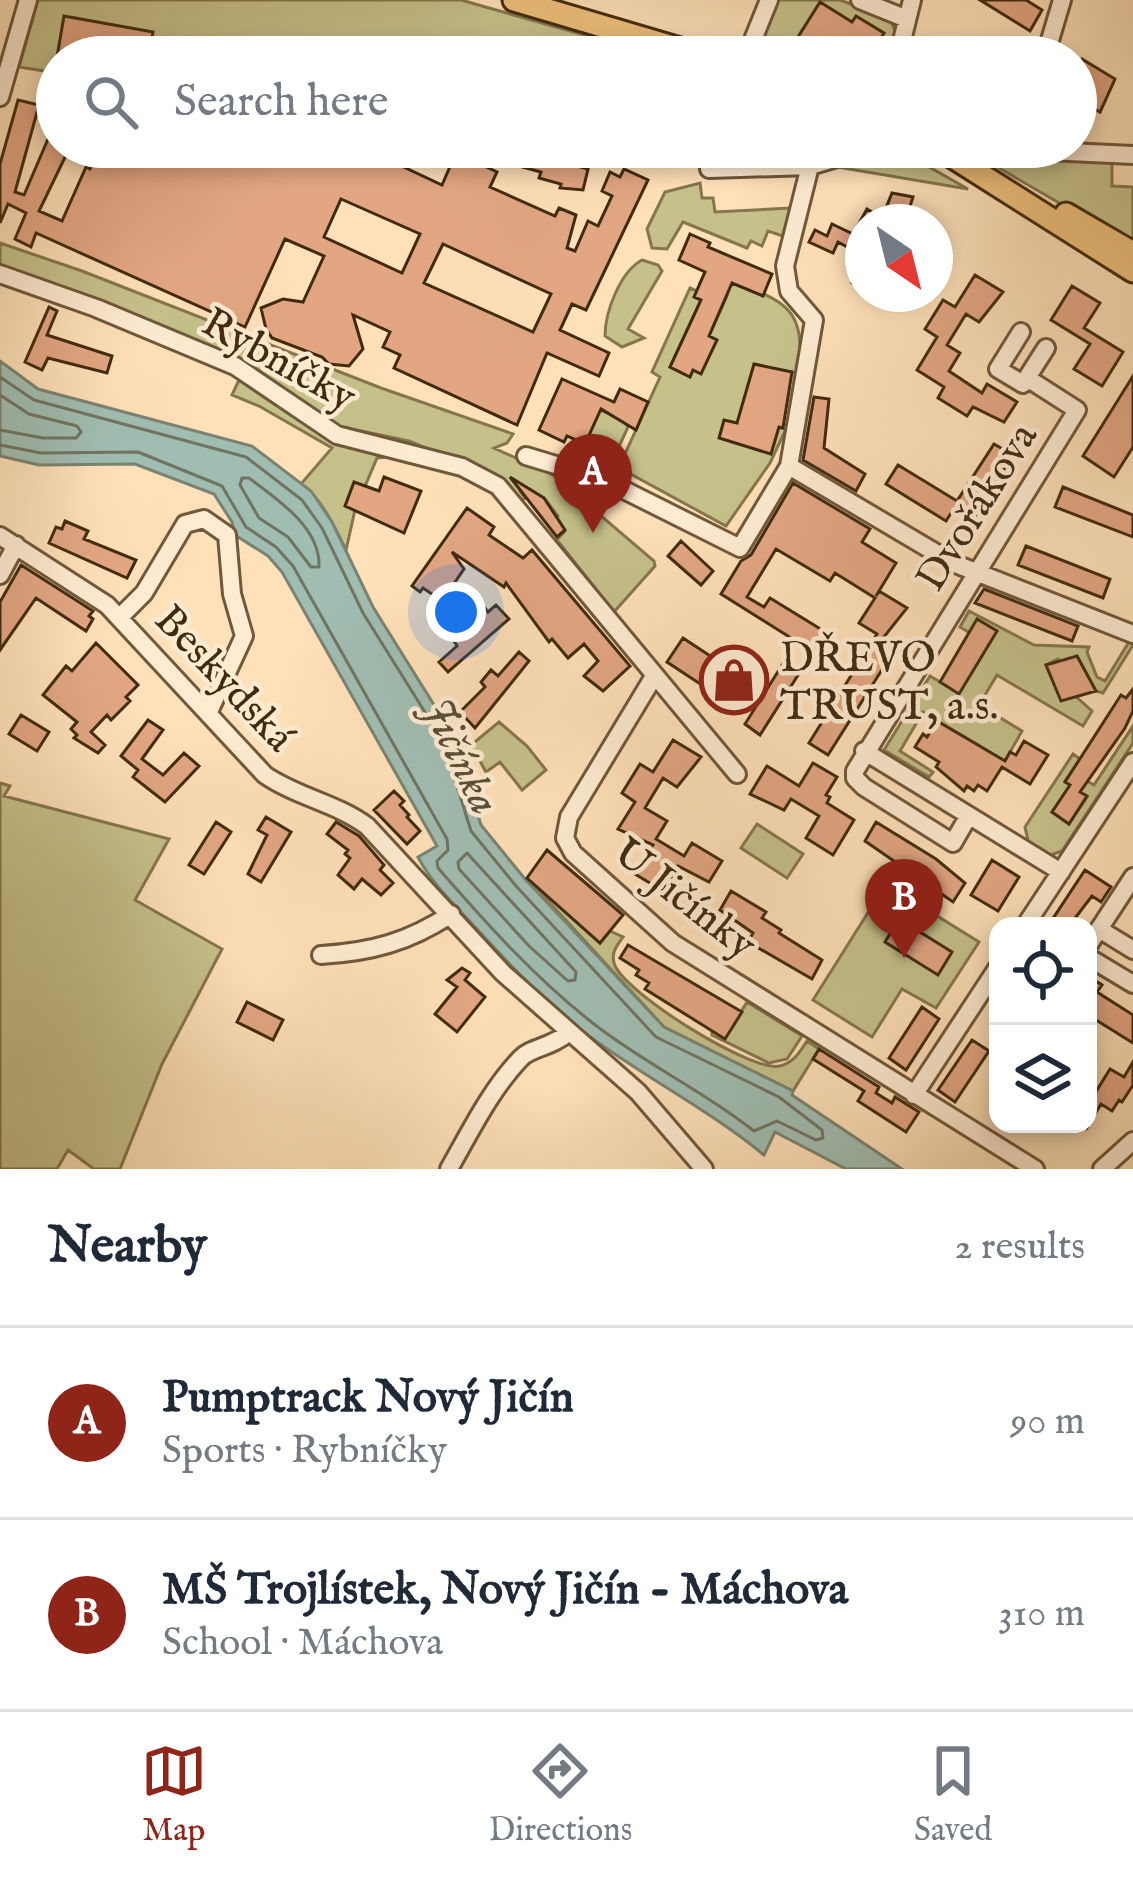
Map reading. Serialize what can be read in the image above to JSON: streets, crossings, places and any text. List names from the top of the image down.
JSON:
{
  "streets": {
    "street": [
      "Rybníčky",
      "Dvořákova",
      "Beskydská",
      "U Jičínky"
    ]
  },
  "crossings": [
    ["Rybníčky", "U Jičínky"]
  ],
  "water": ["Jičínka"],
  "places": {
    "shop": ["DŘEVO TRUST, a.s."]
  },
  "north": "bottom right",
  "page": {
    "search": "Search here",
    "pins": ["A", "B"],
    "heading": ["Nearby", "2 results"],
    "list": [
      {
        "mark": "A",
        "name": "Pumptrack Nový Jičín",
        "note": "Sports · Rybníčky",
        "value": "90 m"
      },
      {
        "mark": "B",
        "name": "MŠ Trojlístek, Nový Jičín - Máchova",
        "note": "School · Máchova",
        "value": "310 m"
      }
    ],
    "nav": ["Map", "Directions", "Saved"]
  }
}
